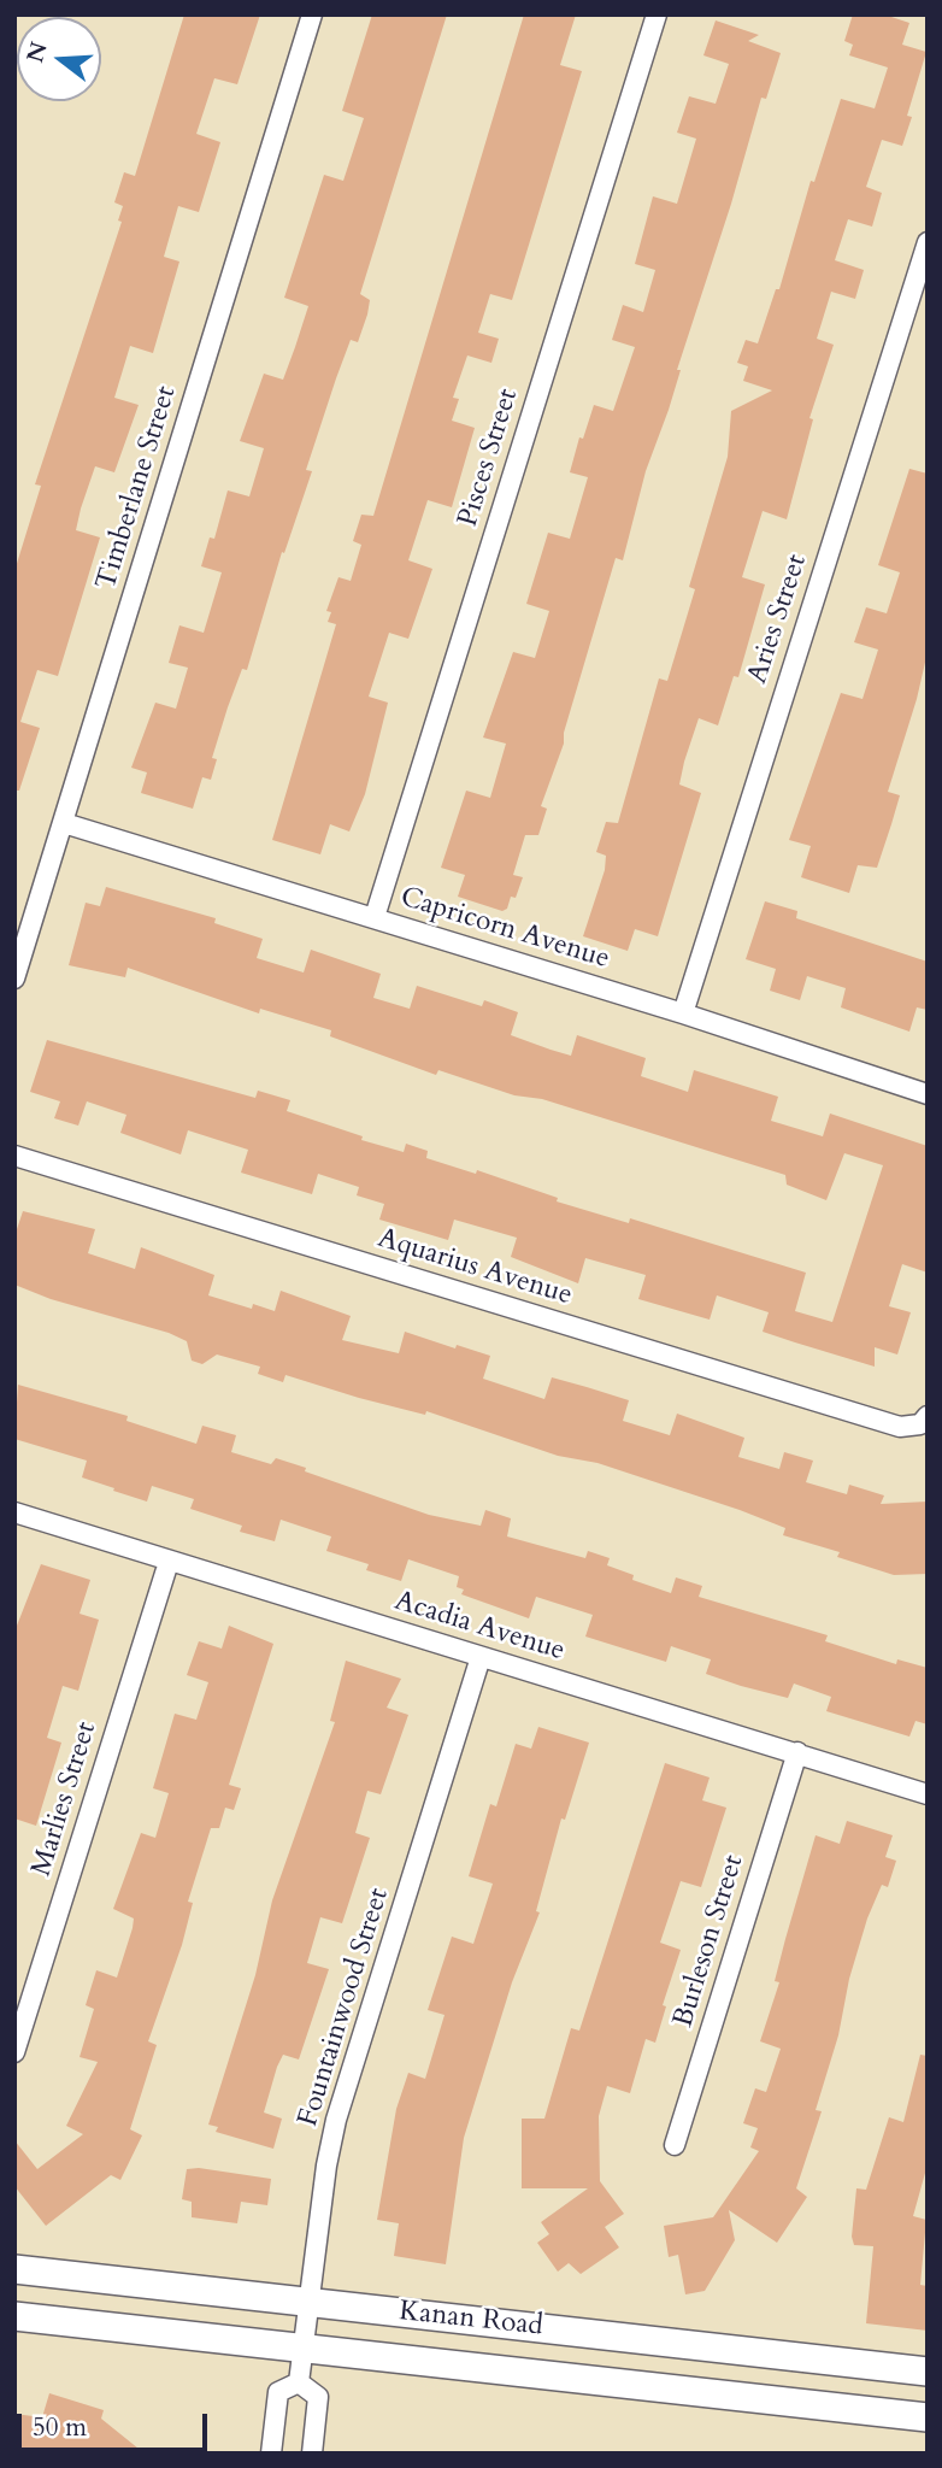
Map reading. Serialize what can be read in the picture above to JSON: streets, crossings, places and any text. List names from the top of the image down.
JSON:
{
  "streets": {
    "main road": ["Kanan Road"],
    "street": [
      "Pisces Street",
      "Timberlane Street",
      "Aries Street",
      "Capricorn Avenue",
      "Aquarius Avenue",
      "Acadia Avenue",
      "Marlies Street",
      "Burleson Street",
      "Fountainwood Street"
    ]
  },
  "crossings": [
    ["Pisces Street", "Capricorn Avenue"],
    ["Timberlane Street", "Capricorn Avenue"],
    ["Aries Street", "Capricorn Avenue"],
    ["Acadia Avenue", "Marlies Street"],
    ["Acadia Avenue", "Burleson Street"],
    ["Acadia Avenue", "Fountainwood Street"],
    ["Fountainwood Street", "Kanan Road"]
  ],
  "scale_bar": "50 m",
  "north": "left"
}
